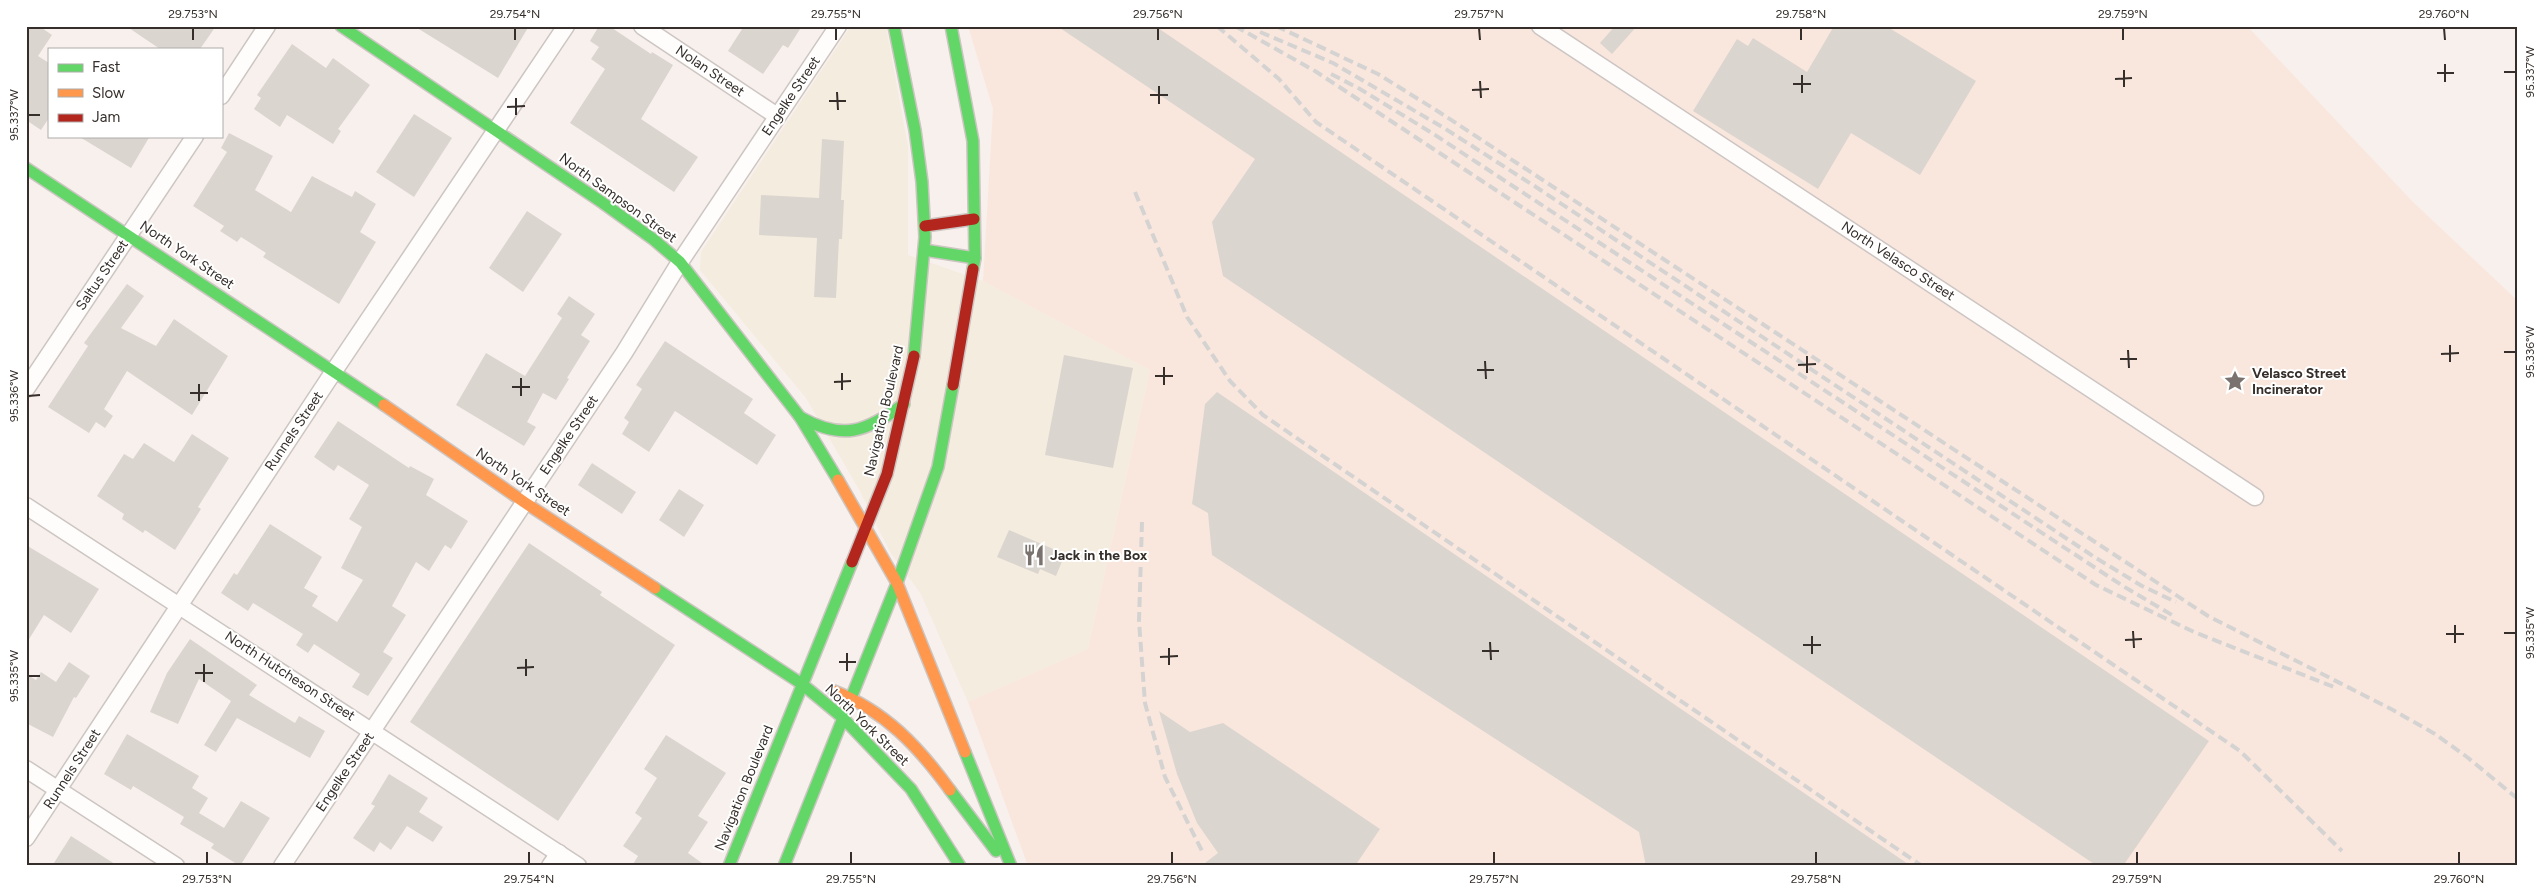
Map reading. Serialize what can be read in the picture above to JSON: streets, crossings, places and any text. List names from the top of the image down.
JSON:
{
  "streets": {
    "main road": ["North Sampson Street", "North York Street", "Navigation Boulevard"],
    "street": [
      "Nolan Street",
      "Engelke Street",
      "North Velasco Street",
      "Saltus Street",
      "Runnels Street",
      "North Hutcheson Street"
    ]
  },
  "crossings": [
    ["Nolan Street", "Engelke Street"],
    ["Engelke Street", "North Sampson Street"],
    ["Engelke Street", "North York Street"],
    ["Engelke Street", "North Hutcheson Street"],
    ["North Sampson Street", "Navigation Boulevard"],
    ["North Sampson Street", "Runnels Street"],
    ["North York Street", "Saltus Street"],
    ["North York Street", "Navigation Boulevard"],
    ["North York Street", "Runnels Street"],
    ["Runnels Street", "North Hutcheson Street"]
  ],
  "places": {
    "place": ["Velasco Street Incinerator"],
    "restaurant": ["Jack in the Box"]
  },
  "legend": ["Fast", "Slow", "Jam"],
  "coordinates": [
    "29.753°N",
    "29.754°N",
    "29.755°N",
    "29.756°N",
    "29.757°N",
    "29.758°N",
    "29.759°N",
    "29.760°N",
    "95.337°W",
    "95.336°W",
    "95.335°W"
  ]
}
